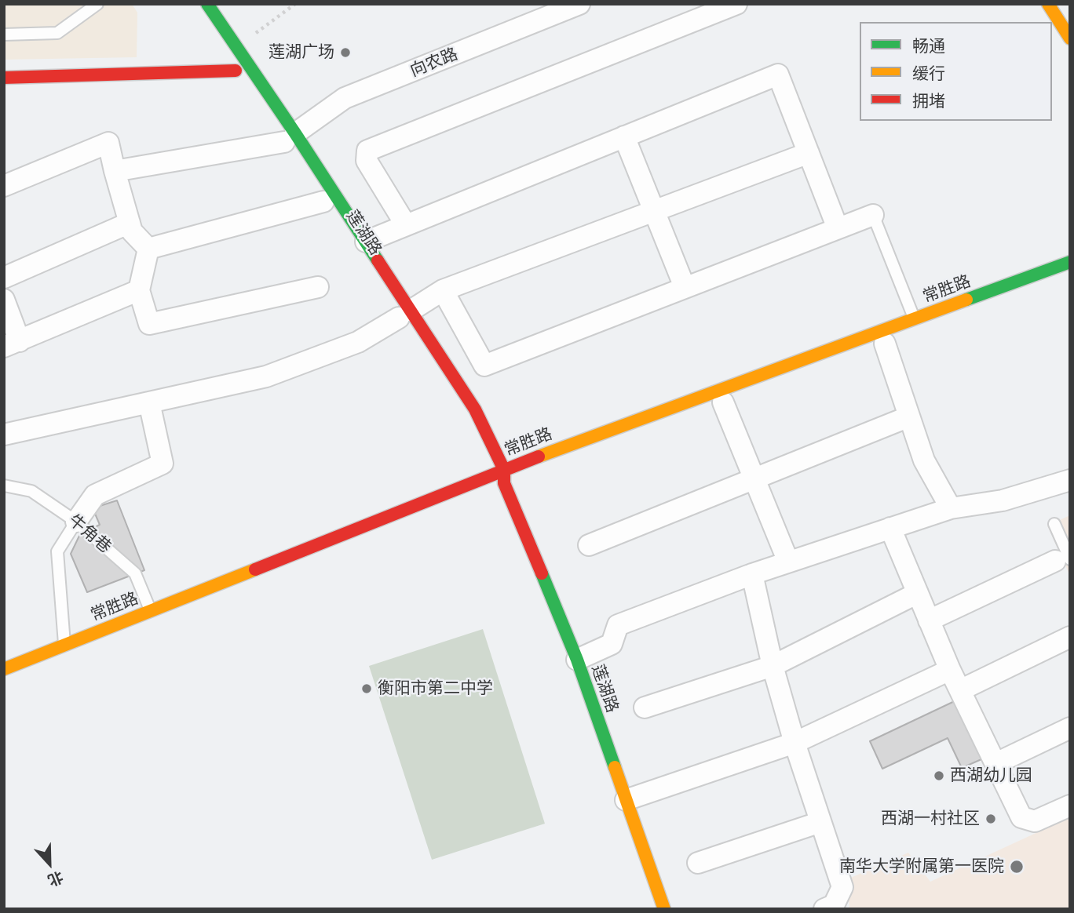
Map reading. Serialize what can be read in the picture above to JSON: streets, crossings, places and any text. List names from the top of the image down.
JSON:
{
  "streets": {
    "street": ["向农路", "莲湖路", "常胜路"],
    "lane": ["牛角巷"]
  },
  "crossings": [
    ["向农路", "莲湖路"],
    ["莲湖路", "常胜路"],
    ["常胜路", "牛角巷"]
  ],
  "places": [
    "莲湖广场",
    "衡阳市第二中学",
    "西湖幼儿园",
    "西湖一村社区",
    "南华大学附属第一医院"
  ],
  "legend": ["畅通", "缓行", "拥堵"],
  "north": "bottom"
}
